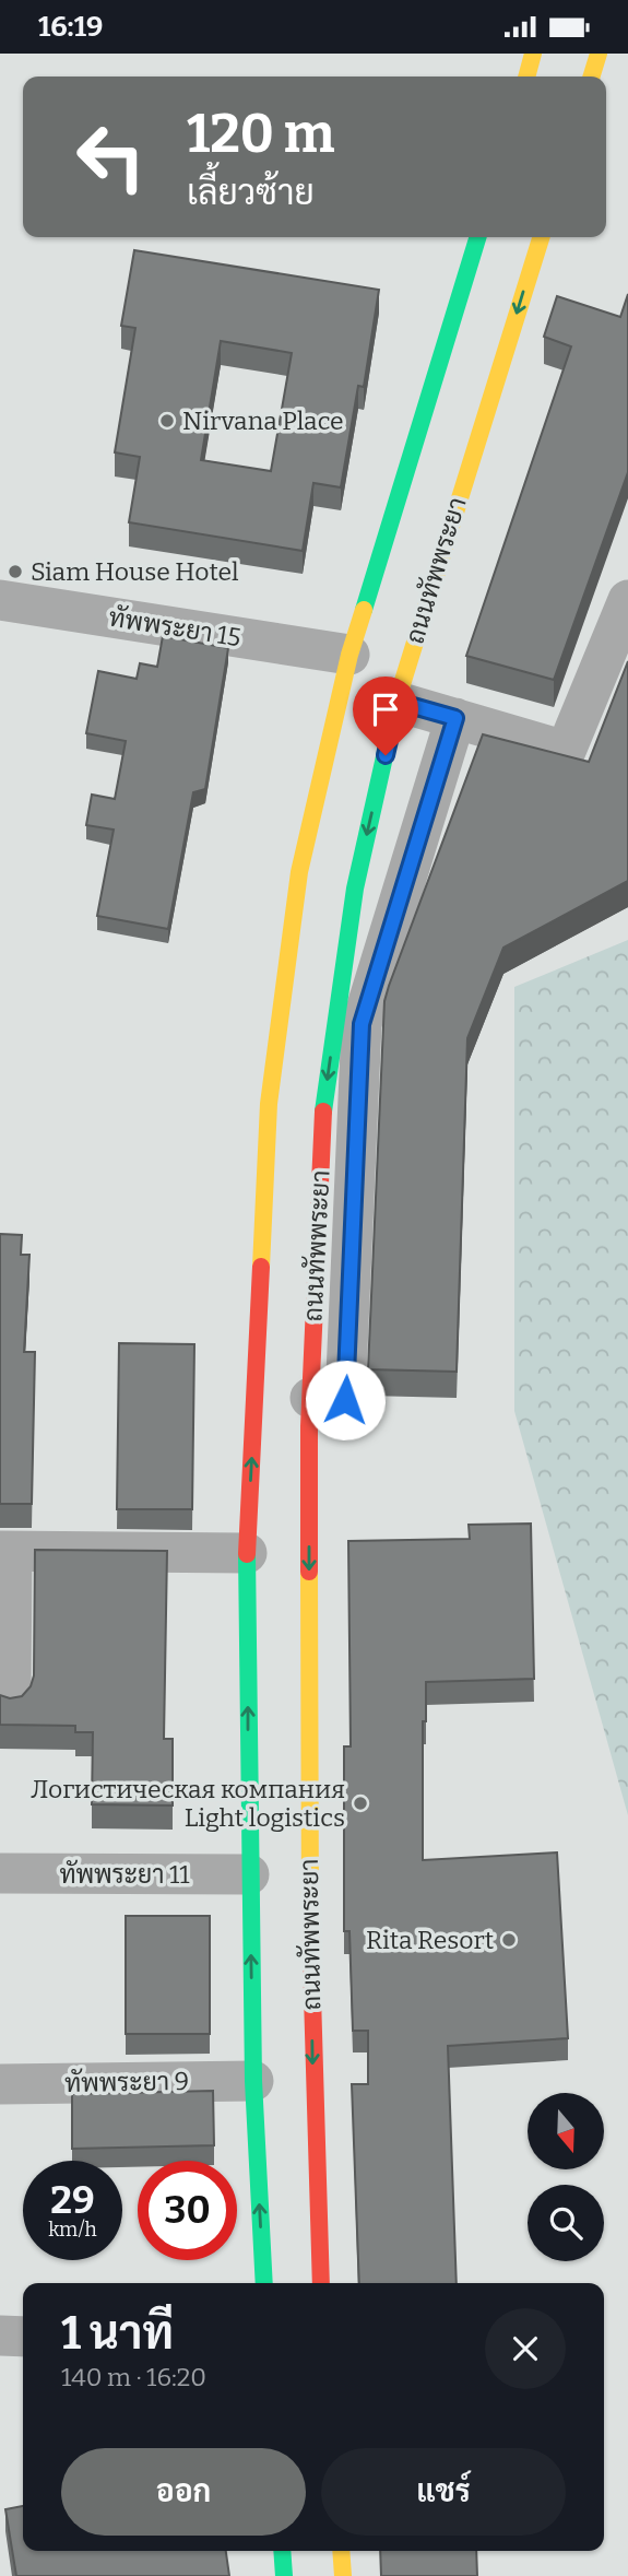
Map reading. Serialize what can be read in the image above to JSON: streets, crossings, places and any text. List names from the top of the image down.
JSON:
{
  "streets": {
    "main road": ["ถนนทัพพระยา"],
    "street": ["ทัพพระยา 15", "ทัพพระยา 11", "ทัพพระยา 9"]
  },
  "places": [
    "Nirvana Place",
    "Siam House Hotel",
    "Логистическая компания Light logistics",
    "Rita Resort"
  ],
  "north": "bottom",
  "page": {
    "status": "16:19",
    "turn": ["120 m", "เลี้ยวซ้าย"],
    "speed": "29 km/h",
    "limit": "30",
    "heading": ["1 นาที", "140 m · 16:20"],
    "buttons": ["ออก", "แชร์"]
  }
}
